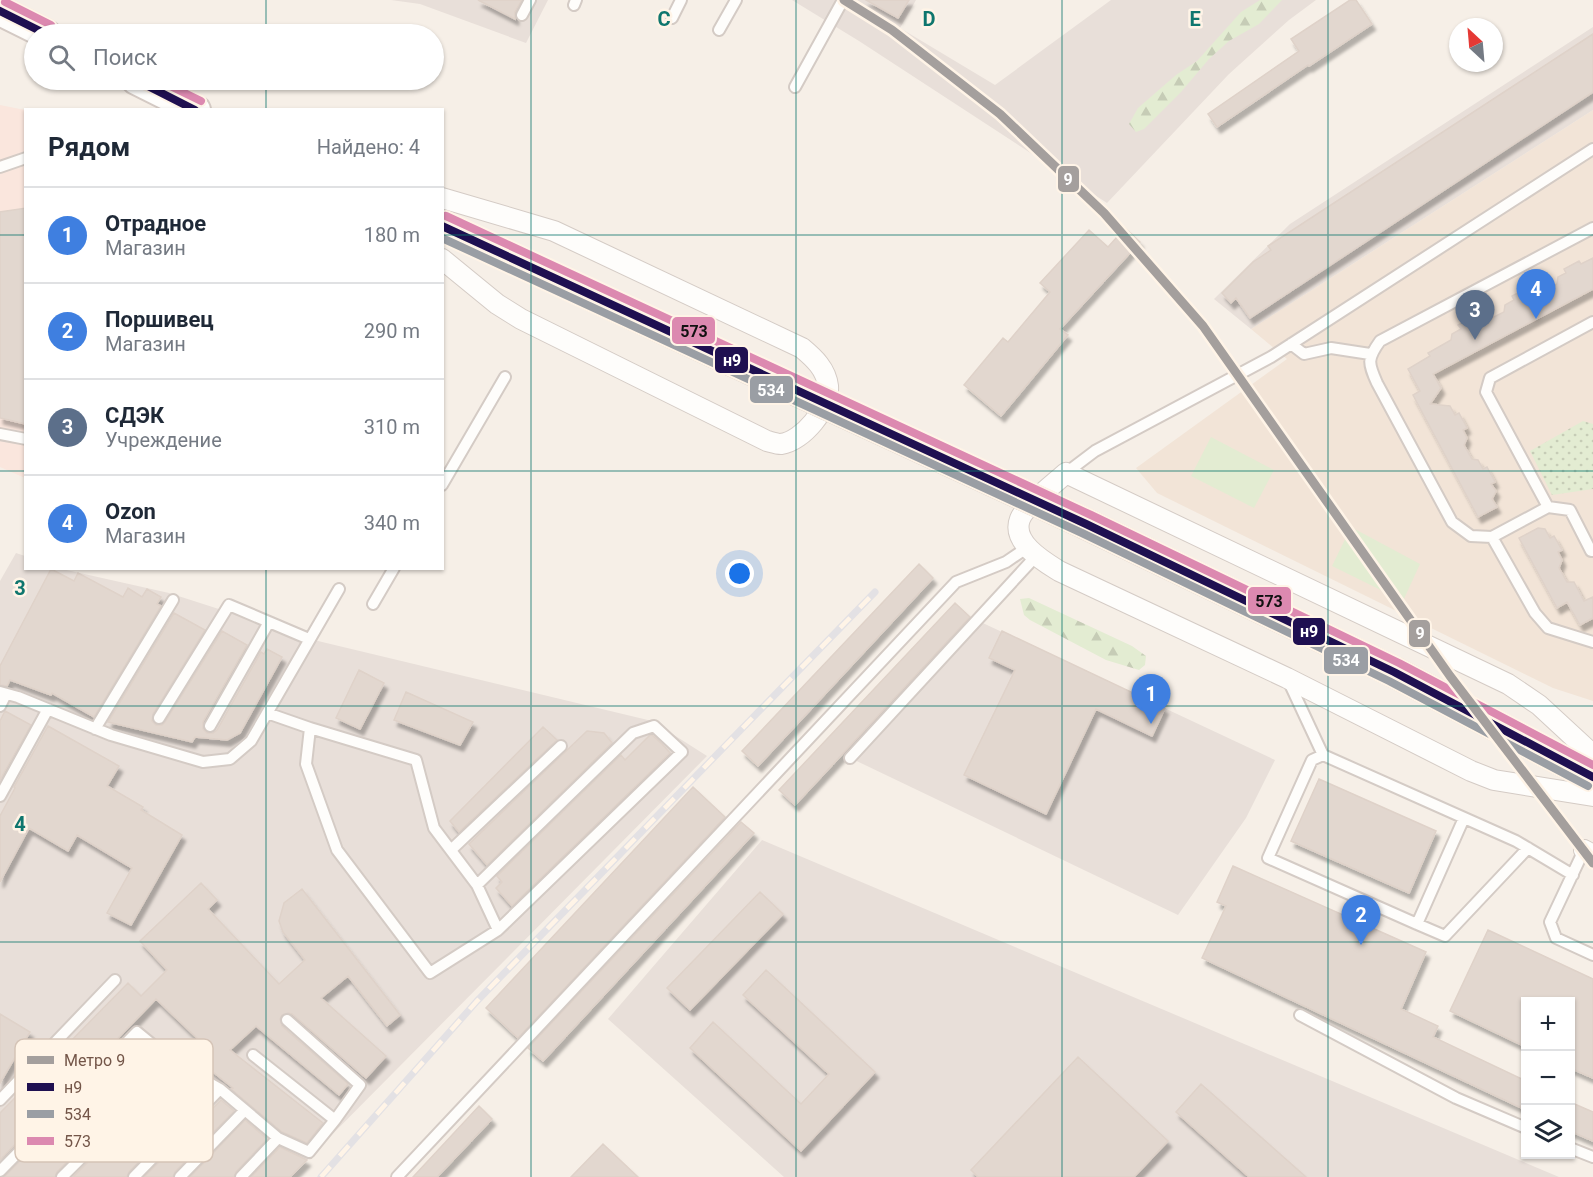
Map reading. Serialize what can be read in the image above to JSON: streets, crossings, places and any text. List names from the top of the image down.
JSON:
{
  "lines": [
    "metro line 9",
    "transit line 573",
    "transit line н9",
    "transit line 534"
  ],
  "legend": [
    "Метро 9",
    "н9",
    "534",
    "573"
  ],
  "north": "top left",
  "page": {
    "search": "Поиск",
    "heading": ["Рядом", "Найдено: 4"],
    "list": [
      {
        "mark": "1",
        "name": "Отрадное",
        "note": "Магазин",
        "value": "180 m"
      },
      {
        "mark": "2",
        "name": "Поршивец",
        "note": "Магазин",
        "value": "290 m"
      },
      {
        "mark": "3",
        "name": "СДЭК",
        "note": "Учреждение",
        "value": "310 m"
      },
      {
        "mark": "4",
        "name": "Ozon",
        "note": "Магазин",
        "value": "340 m"
      }
    ],
    "pins": [
      "4",
      "3",
      "1",
      "2"
    ],
    "map_buttons": ["+", "−"]
  },
  "grid": {
    "columns": ["C", "D", "E"],
    "rows": ["3", "4"]
  }
}
